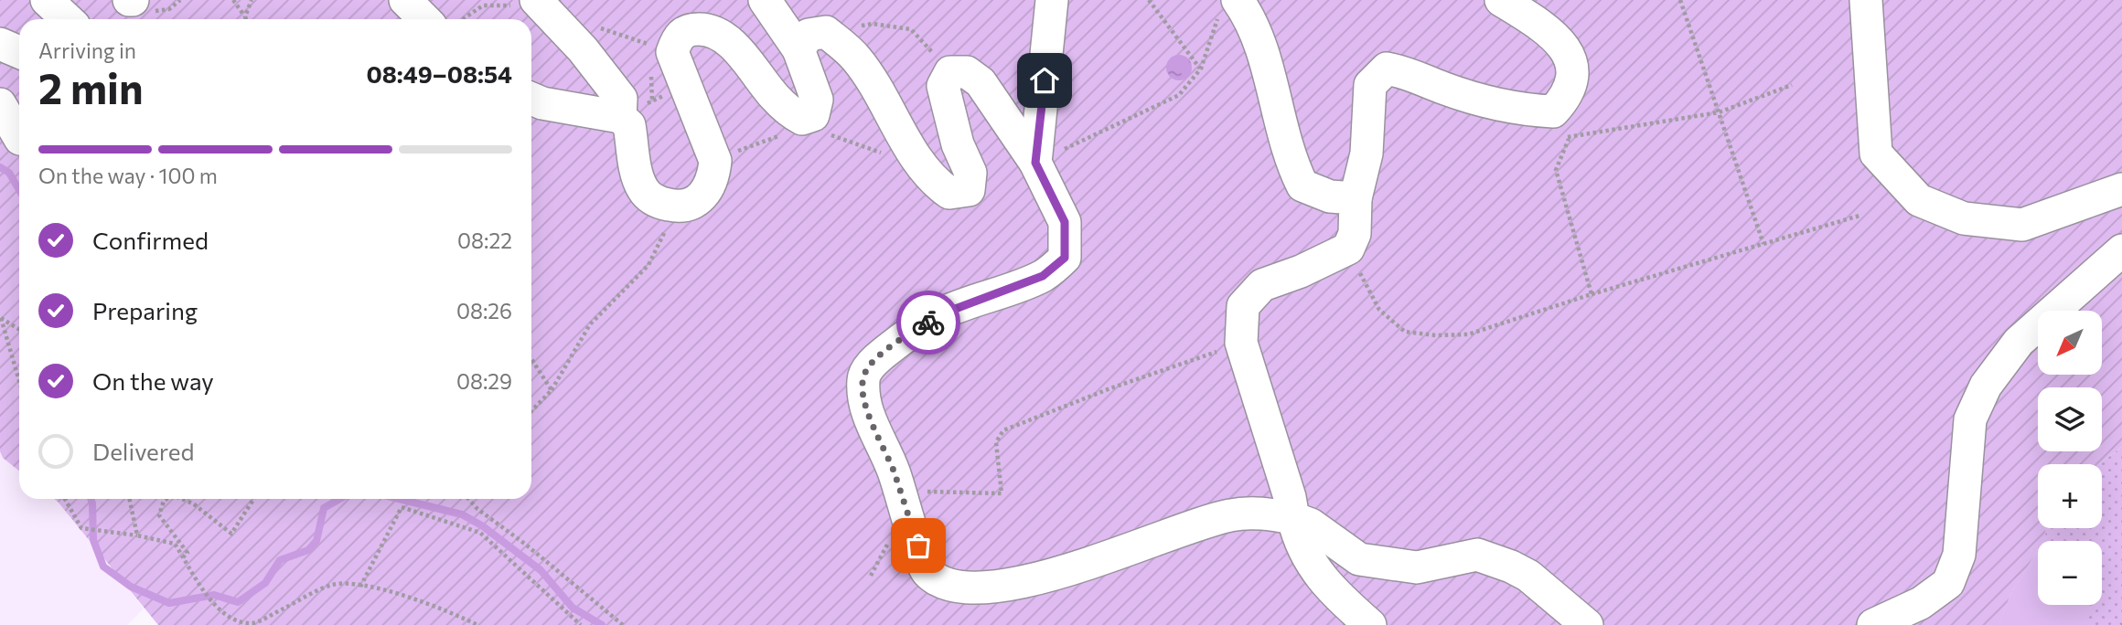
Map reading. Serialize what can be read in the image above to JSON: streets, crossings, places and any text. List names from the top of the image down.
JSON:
{
  "north": "bottom left",
  "page": {
    "heading": ["2 min", "Arriving in", "08:49–08:54"],
    "bar": "On the way · 100 m",
    "list": [
      ["Confirmed", "08:22"],
      ["Preparing", "08:26"],
      ["On the way", "08:29"],
      "Delivered"
    ],
    "map_buttons": ["+", "−"]
  }
}
